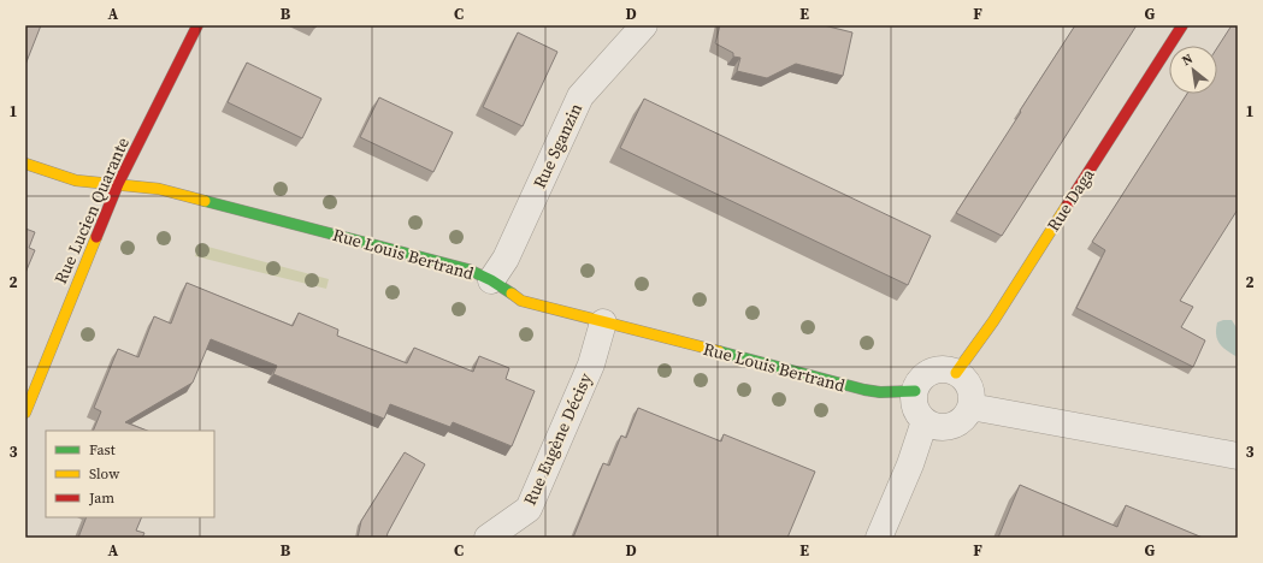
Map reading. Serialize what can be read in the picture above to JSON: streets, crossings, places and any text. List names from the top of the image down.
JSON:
{
  "streets": {
    "street": [
      "Rue Sganzin",
      "Rue Daga",
      "Rue Lucien Quarante",
      "Rue Louis Bertrand",
      "Rue Eugène Décisy"
    ]
  },
  "crossings": [
    ["Rue Sganzin", "Rue Louis Bertrand"],
    ["Rue Daga", "Rue Louis Bertrand"],
    ["Rue Lucien Quarante", "Rue Louis Bertrand"],
    ["Rue Louis Bertrand", "Rue Eugène Décisy"]
  ],
  "legend": ["Fast", "Slow", "Jam"],
  "north": "top left",
  "grid": {
    "columns": [
      "A",
      "B",
      "C",
      "D",
      "E",
      "F",
      "G"
    ],
    "rows": ["1", "2", "3"]
  }
}
